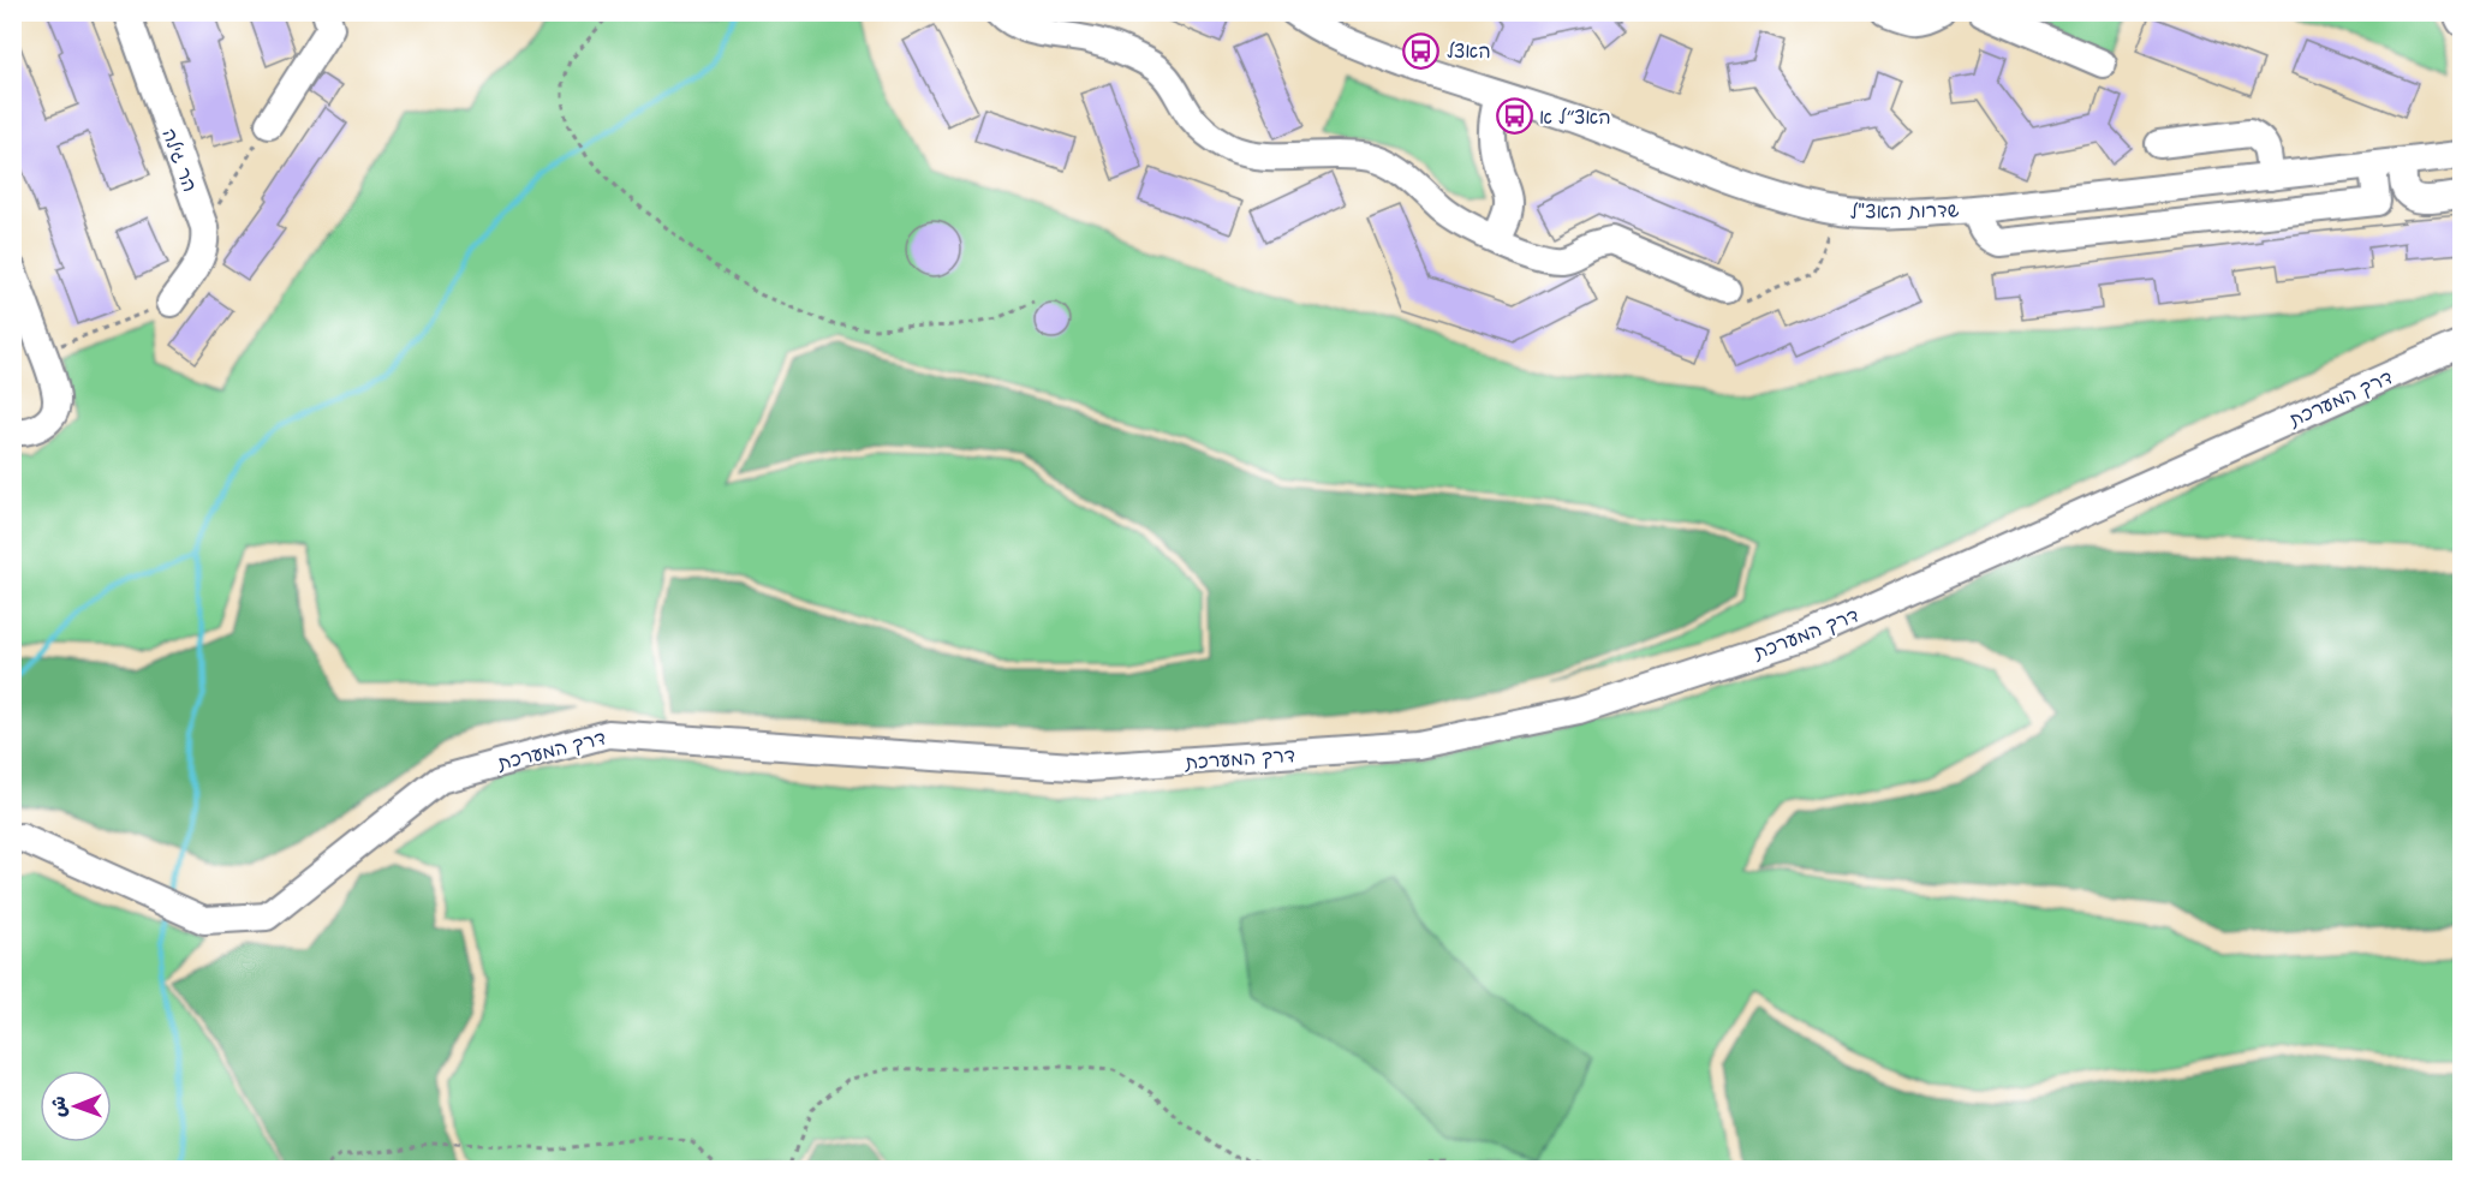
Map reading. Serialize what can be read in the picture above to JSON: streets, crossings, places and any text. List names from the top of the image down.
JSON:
{
  "streets": {
    "street": ["הר גילה", "שדרות האצ\"ל", "דרך המערכת"]
  },
  "places": {
    "bus stop": ["האצל", "האצ״ל א"]
  },
  "north": "left"
}
